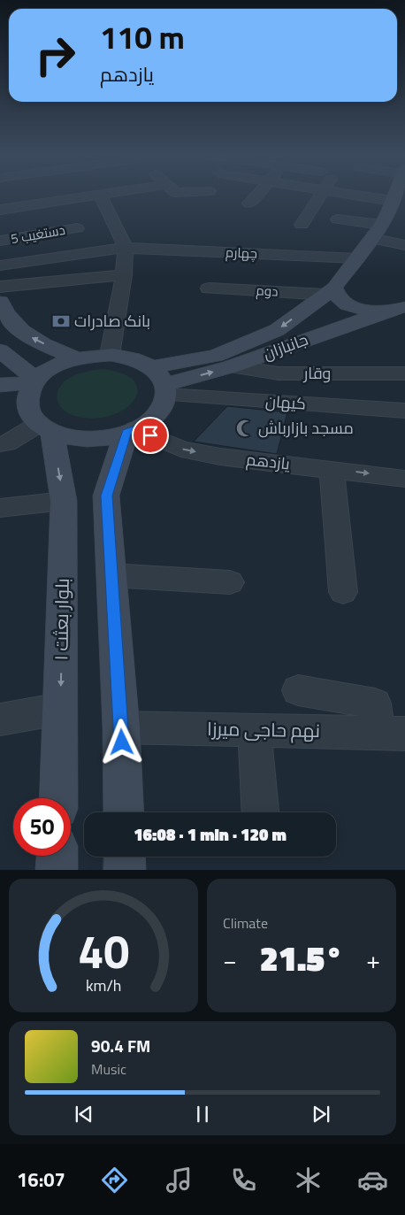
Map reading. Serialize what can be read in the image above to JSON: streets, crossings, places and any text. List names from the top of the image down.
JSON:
{
  "streets": {
    "main road": ["جانبازان", "بلوار بعثت ۱"],
    "street": [
      "دستغیب 5",
      "چهارم",
      "دوم",
      "وقار",
      "کیهان",
      "یازدهم",
      "نهم حاجی میرزا"
    ]
  },
  "crossings": [
    ["جانبازان", "وقار"],
    ["جانبازان", "کیهان"],
    ["جانبازان", "یازدهم"],
    ["جانبازان", "بلوار بعثت ۱"],
    ["کیهان", "یازدهم"],
    ["کیهان", "بلوار بعثت ۱"],
    ["یازدهم", "بلوار بعثت ۱"]
  ],
  "places": {
    "bank": ["بانک صادرات"],
    "mosque": ["مسجد بازارباش"]
  },
  "page": {
    "turn": ["110 m", "یازدهم"],
    "limit": "50",
    "trip": "16:08 · 1 min · 120 m",
    "tile": "Climate",
    "heat": ["−", "21.5°", "+"],
    "song": ["90.4 FM", "Music"],
    "tabs": "16:07",
    "gauge": ["40", "km/h"]
  }
}
